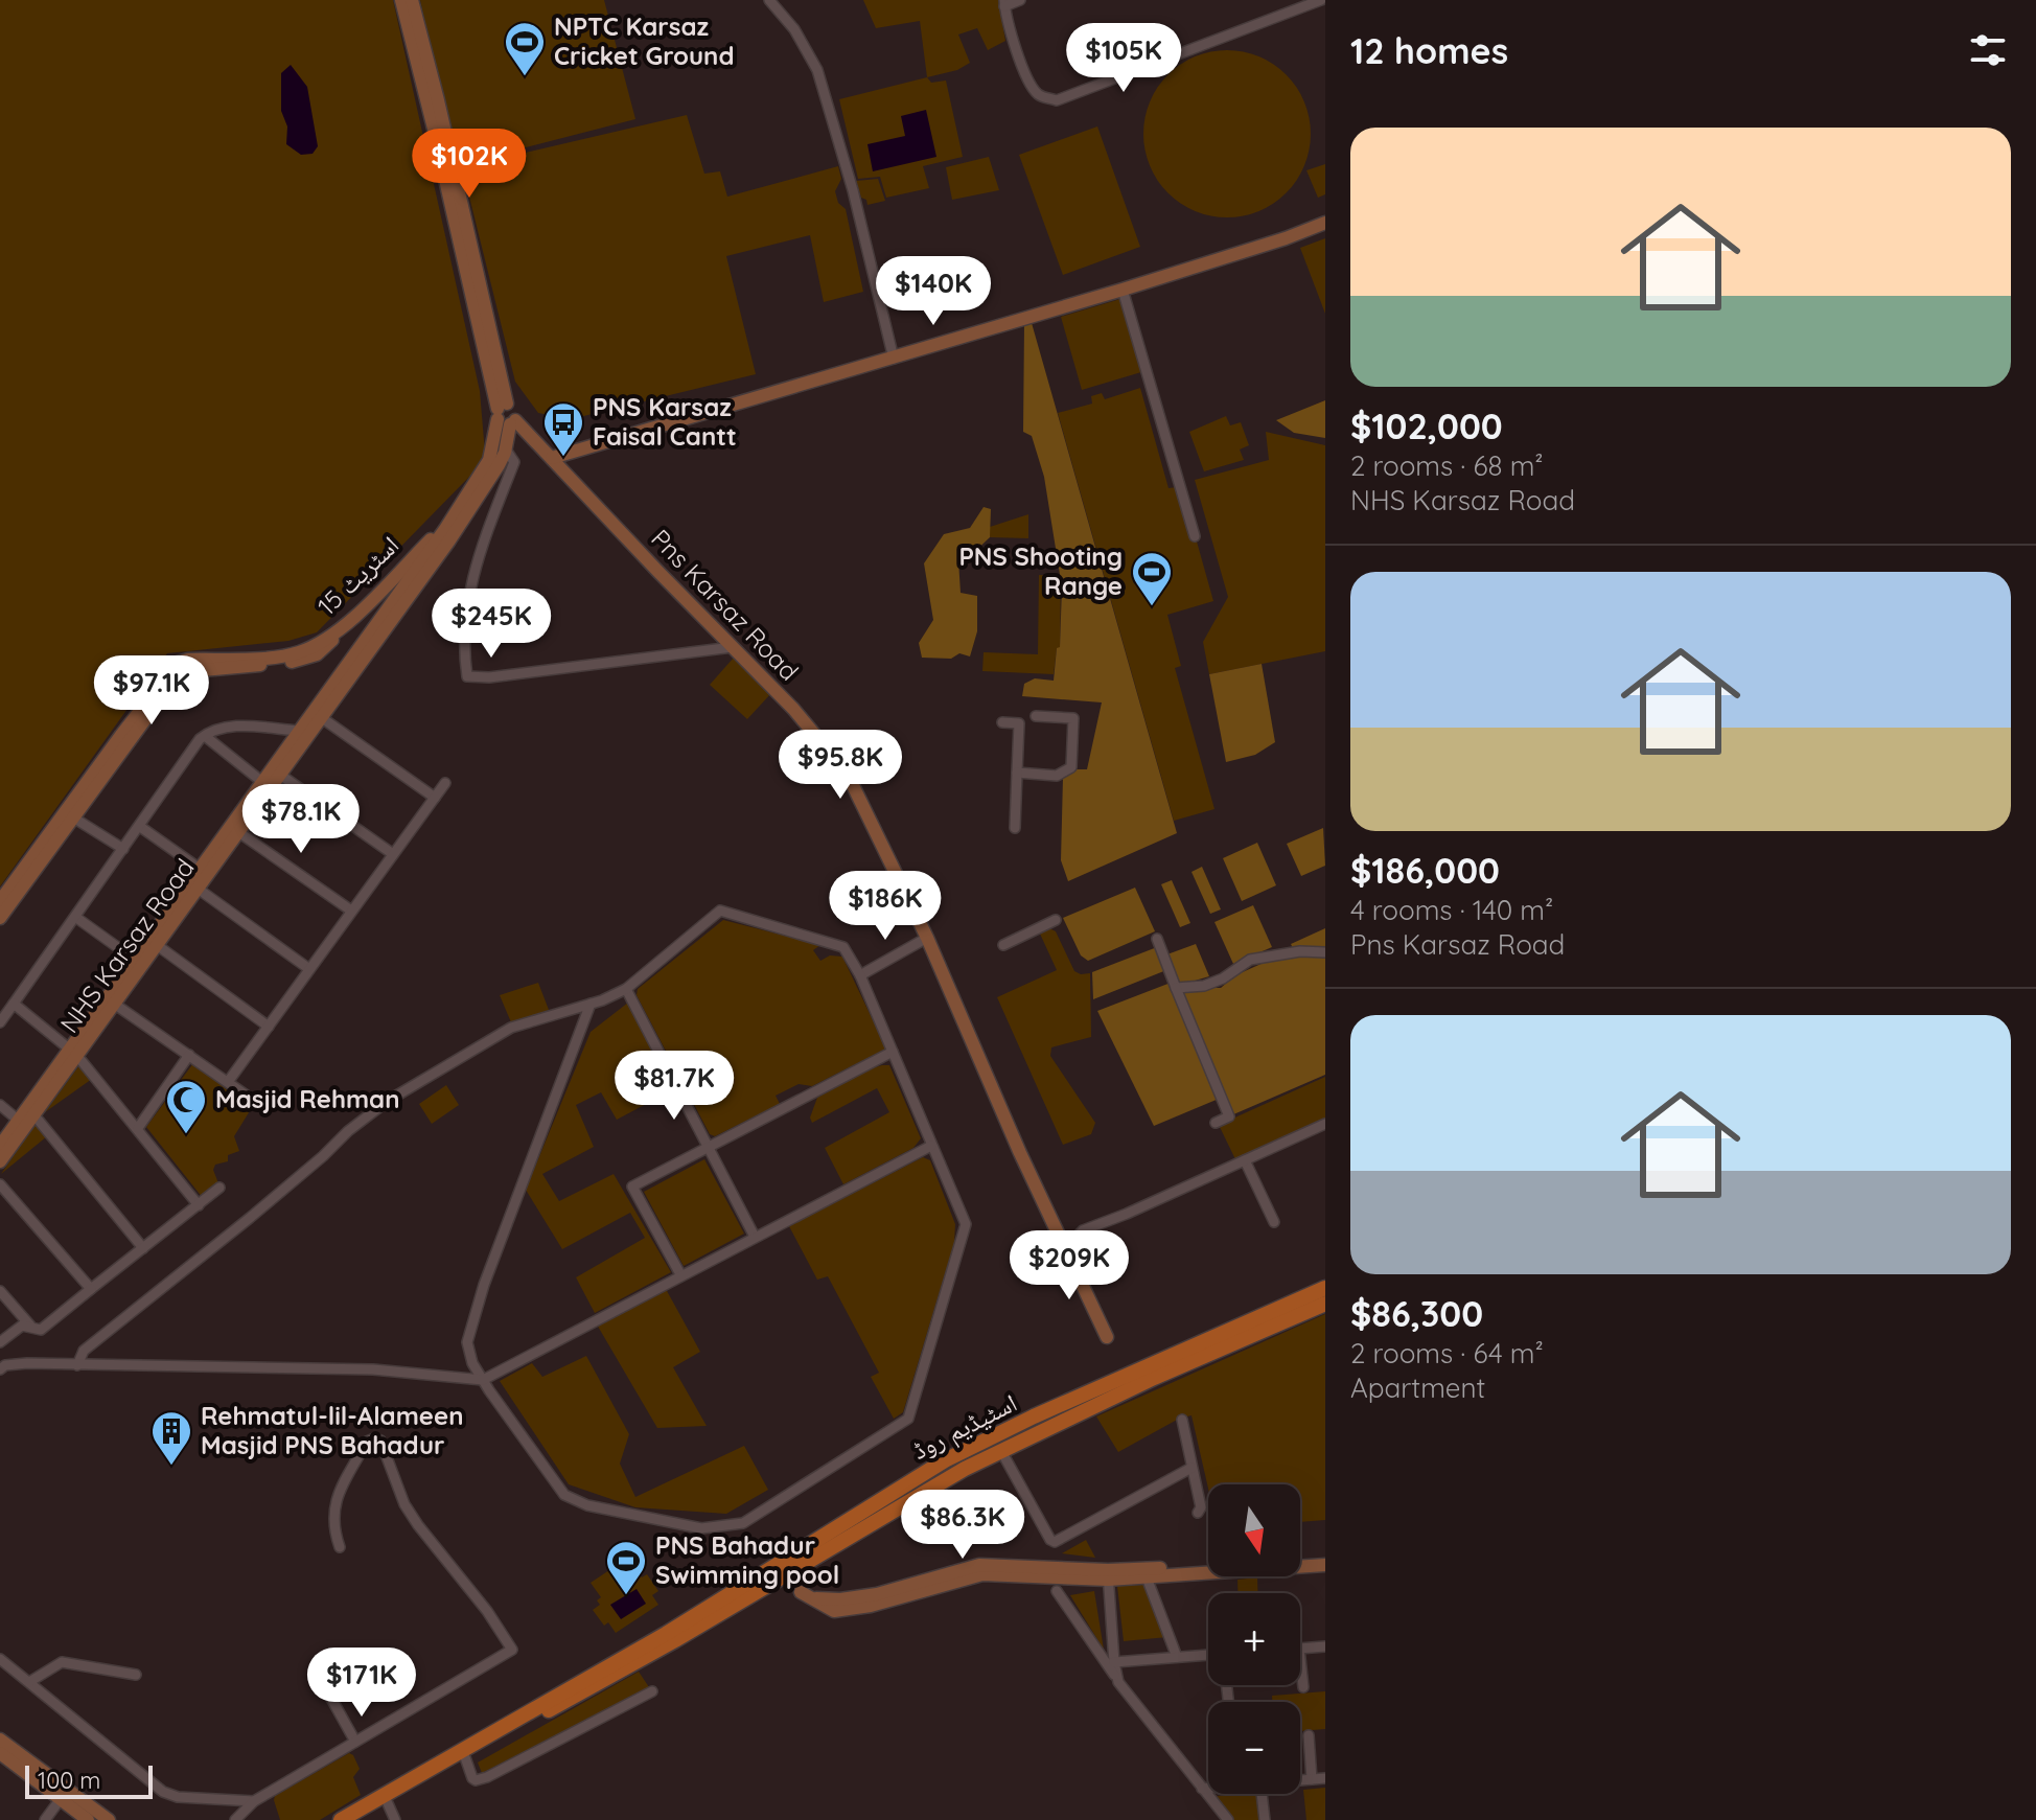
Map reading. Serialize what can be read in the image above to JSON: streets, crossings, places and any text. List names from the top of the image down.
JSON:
{
  "streets": {
    "main road": ["اسٹیڈیم روڈ"],
    "street": ["اسٹریٹ 15", "Pns Karsaz Road", "NHS Karsaz Road"]
  },
  "crossings": [
    ["اسٹریٹ 15", "NHS Karsaz Road"],
    ["Pns Karsaz Road", "NHS Karsaz Road"]
  ],
  "places": {
    "sports": ["NPTC Karsaz Cricket Ground", "PNS Shooting Range", "PNS Bahadur Swimming pool"],
    "bus stop": ["PNS Karsaz Faisal Cantt"],
    "mosque": ["Masjid Rehman"],
    "building": ["Rehmatul-lil-Alameen Masjid PNS Bahadur"]
  },
  "scale_bar": "100 m",
  "north": "bottom",
  "page": {
    "heading": "12 homes",
    "price": [
      "$105K",
      "$102K",
      "$140K",
      "$245K",
      "$97.1K",
      "$95.8K",
      "$78.1K",
      "$186K",
      "$81.7K",
      "$209K",
      "$86.3K",
      "$171K"
    ],
    "list": [
      {
        "name": "$102,000",
        "note": "2 rooms · 68 m² · NHS Karsaz Road"
      },
      {
        "name": "$186,000",
        "note": "4 rooms · 140 m² · Pns Karsaz Road"
      },
      {
        "name": "$86,300",
        "note": "2 rooms · 64 m² · Apartment"
      }
    ],
    "map_buttons": ["+", "−"],
    "scale": "100 m"
  }
}
